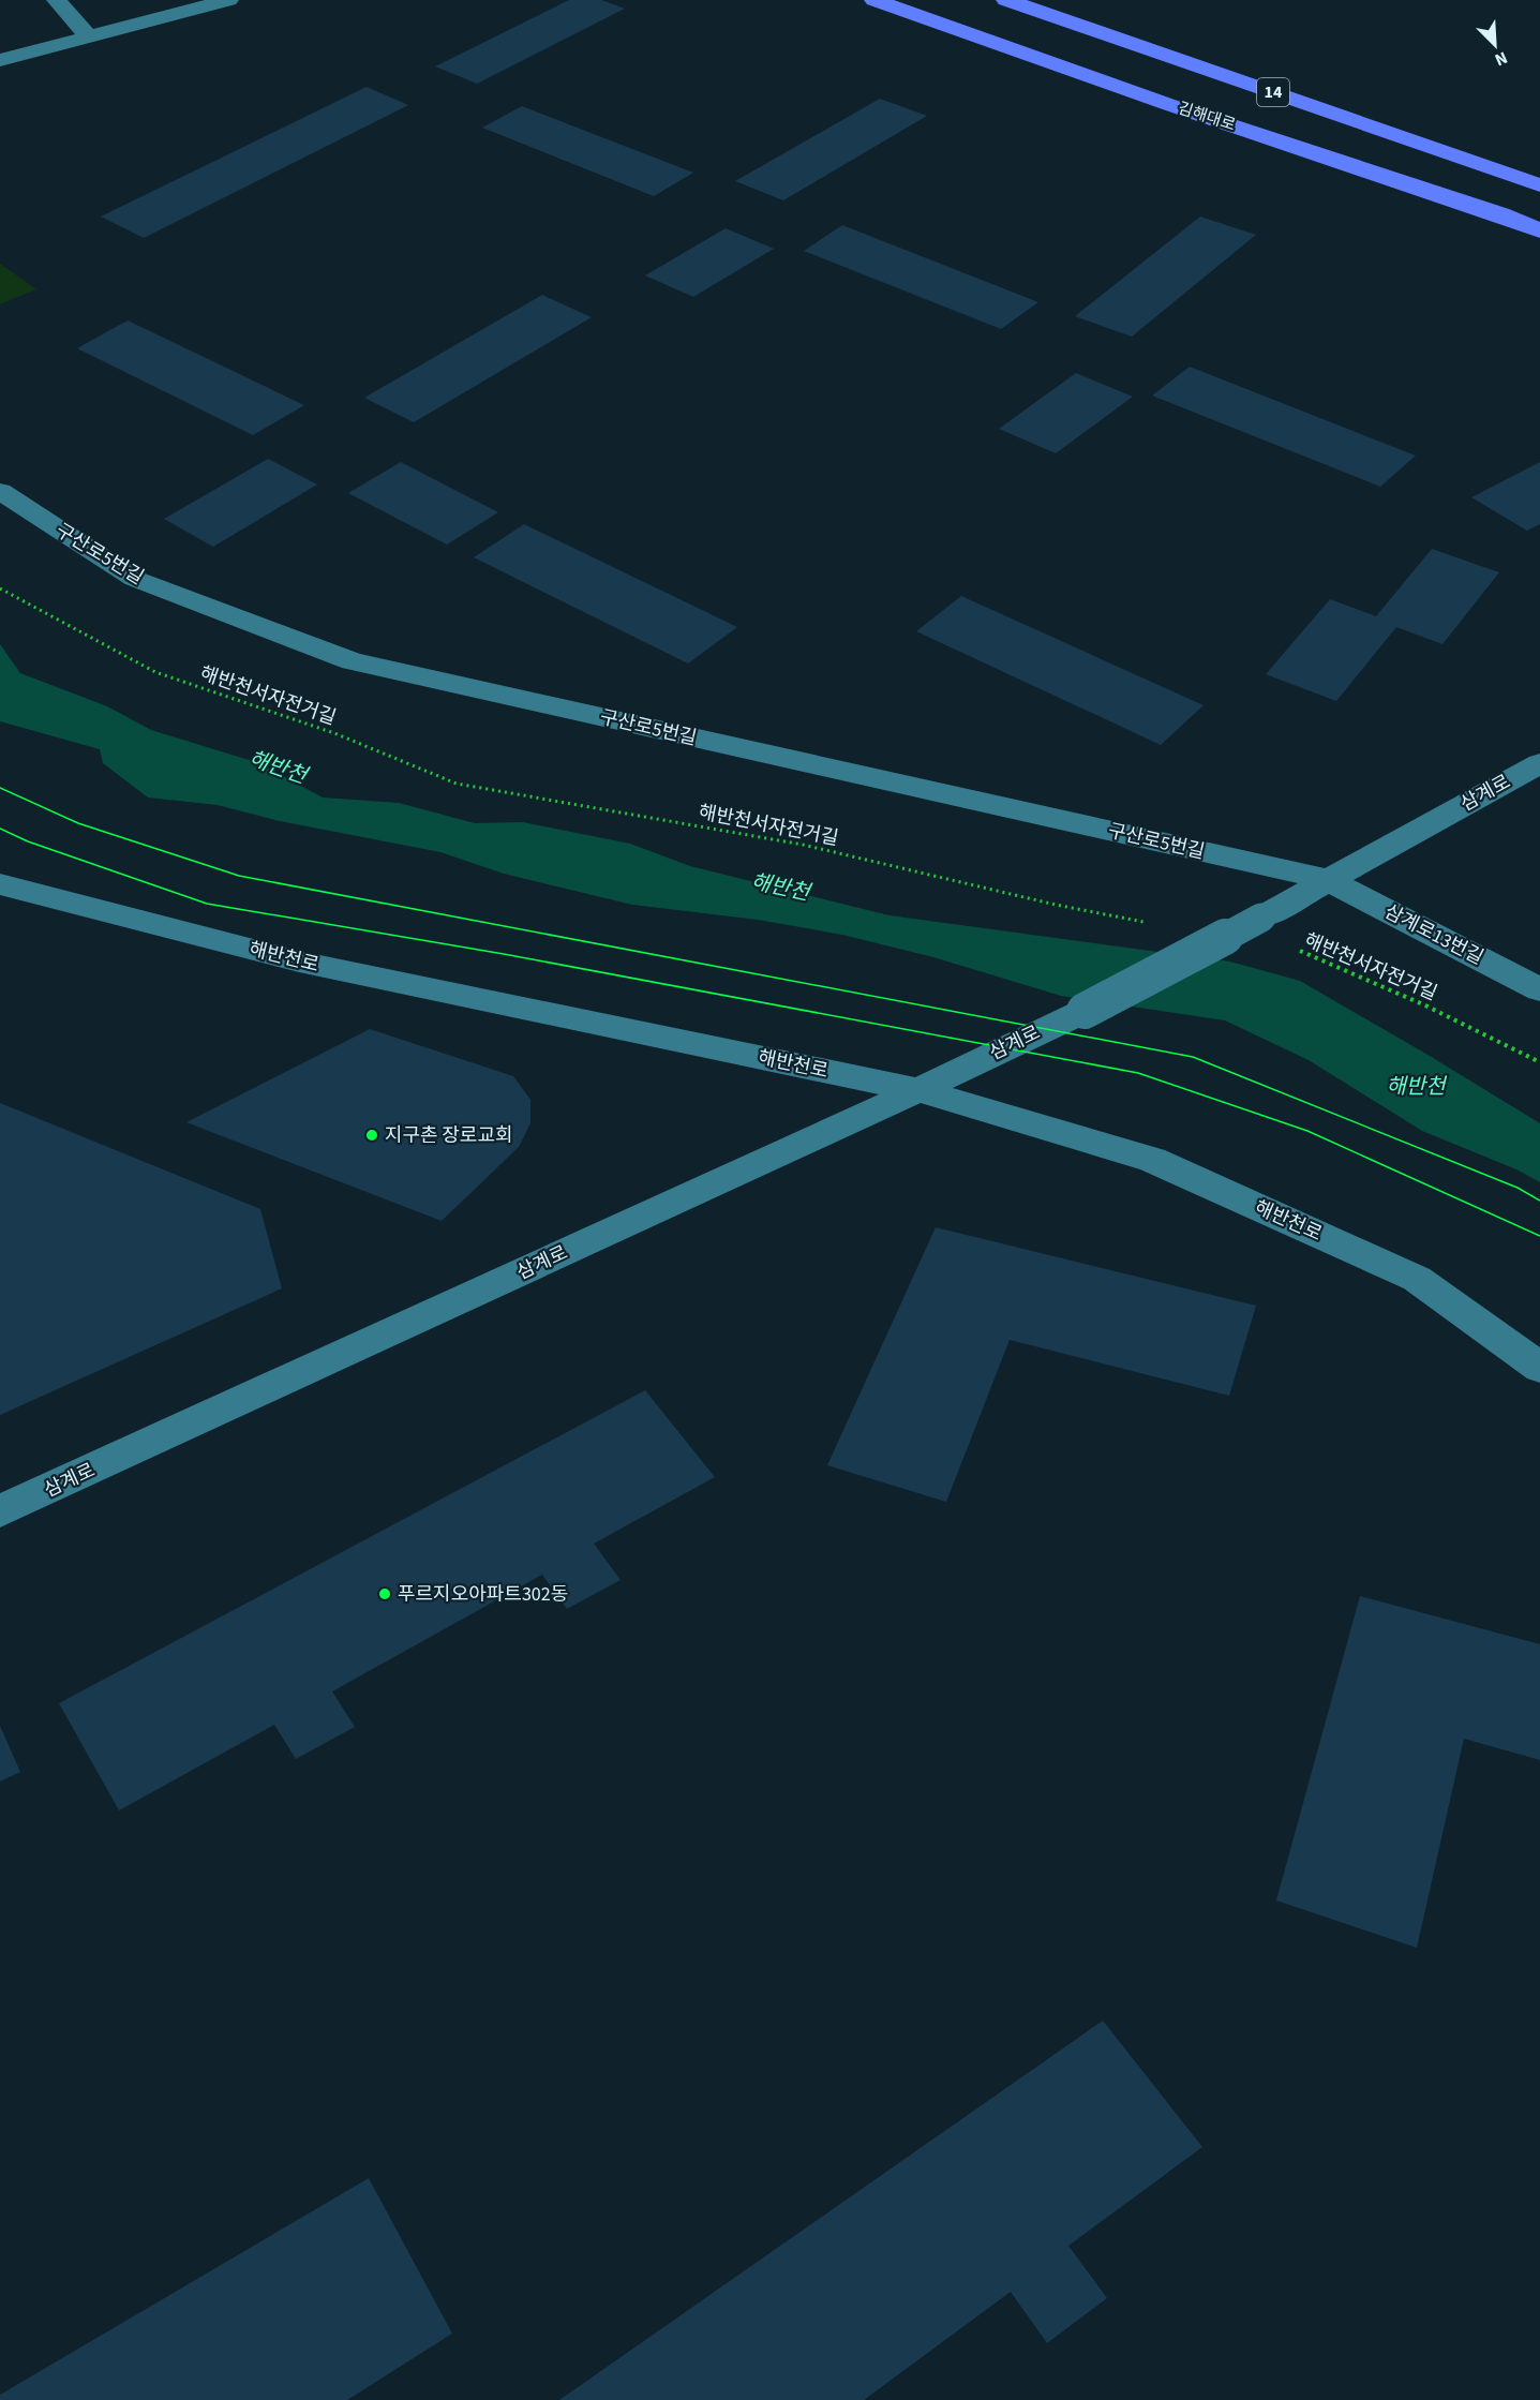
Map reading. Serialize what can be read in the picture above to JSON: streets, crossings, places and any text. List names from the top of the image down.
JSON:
{
  "streets": {
    "main road": ["14", "김해대로"],
    "street": [
      "구산로5번길",
      "삼계로",
      "삼계로13번길",
      "해반천로"
    ],
    "path": ["해반천서자전거길"]
  },
  "crossings": [
    ["구산로5번길", "삼계로"],
    ["구산로5번길", "삼계로13번길"],
    ["삼계로", "삼계로13번길"],
    ["삼계로", "해반천로"]
  ],
  "water": ["해반천"],
  "places": ["지구촌 장로교회", "푸르지오아파트302동"],
  "north": "bottom right"
}
